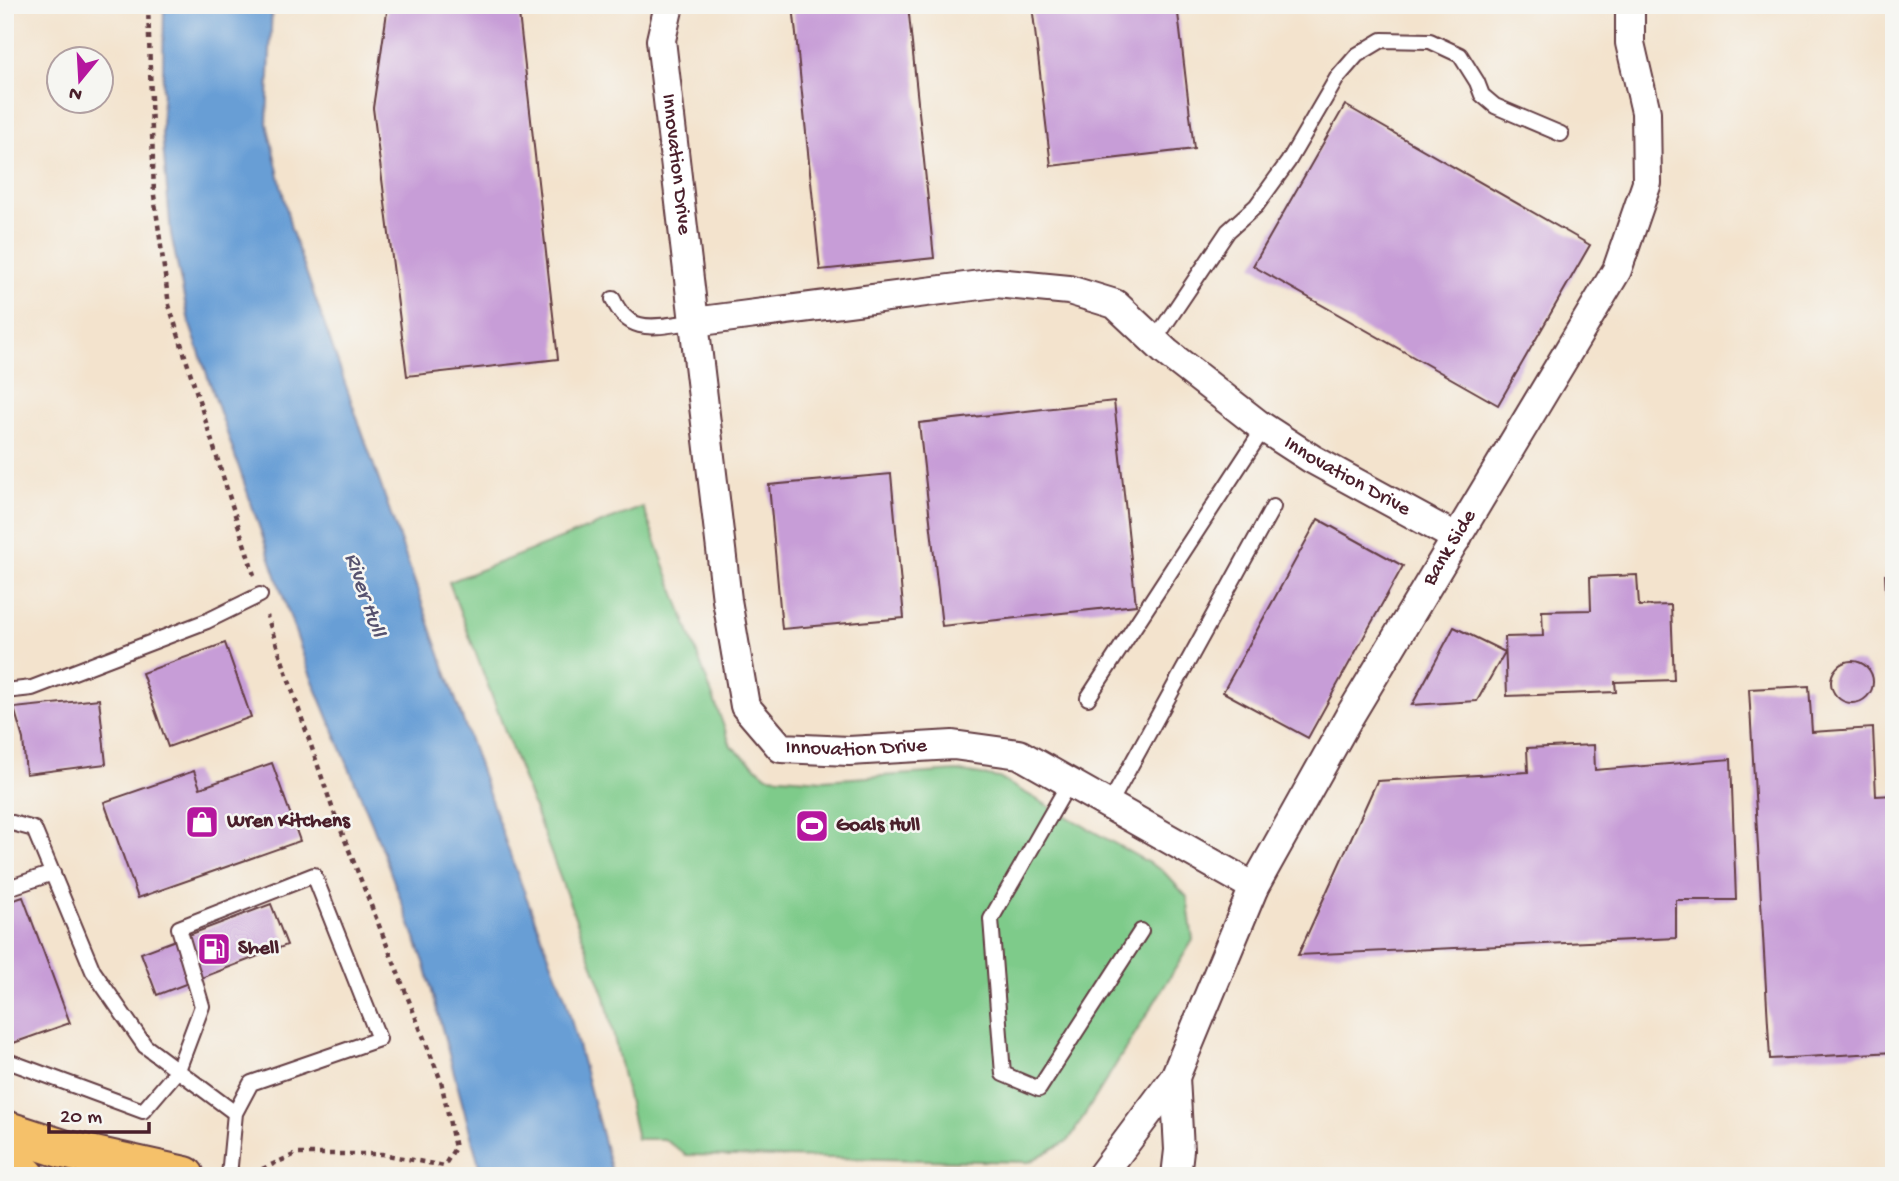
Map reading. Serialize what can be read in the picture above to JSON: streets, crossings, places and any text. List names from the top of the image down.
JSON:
{
  "streets": {
    "street": ["Innovation Drive", "Bank Side"]
  },
  "crossings": [
    ["Innovation Drive", "Bank Side"]
  ],
  "water": ["River Hull"],
  "places": {
    "shop": ["Wren Kitchens"],
    "sports": ["Goals Hull"],
    "fuel station": ["Shell"]
  },
  "scale_bar": "20 m",
  "north": "bottom"
}
